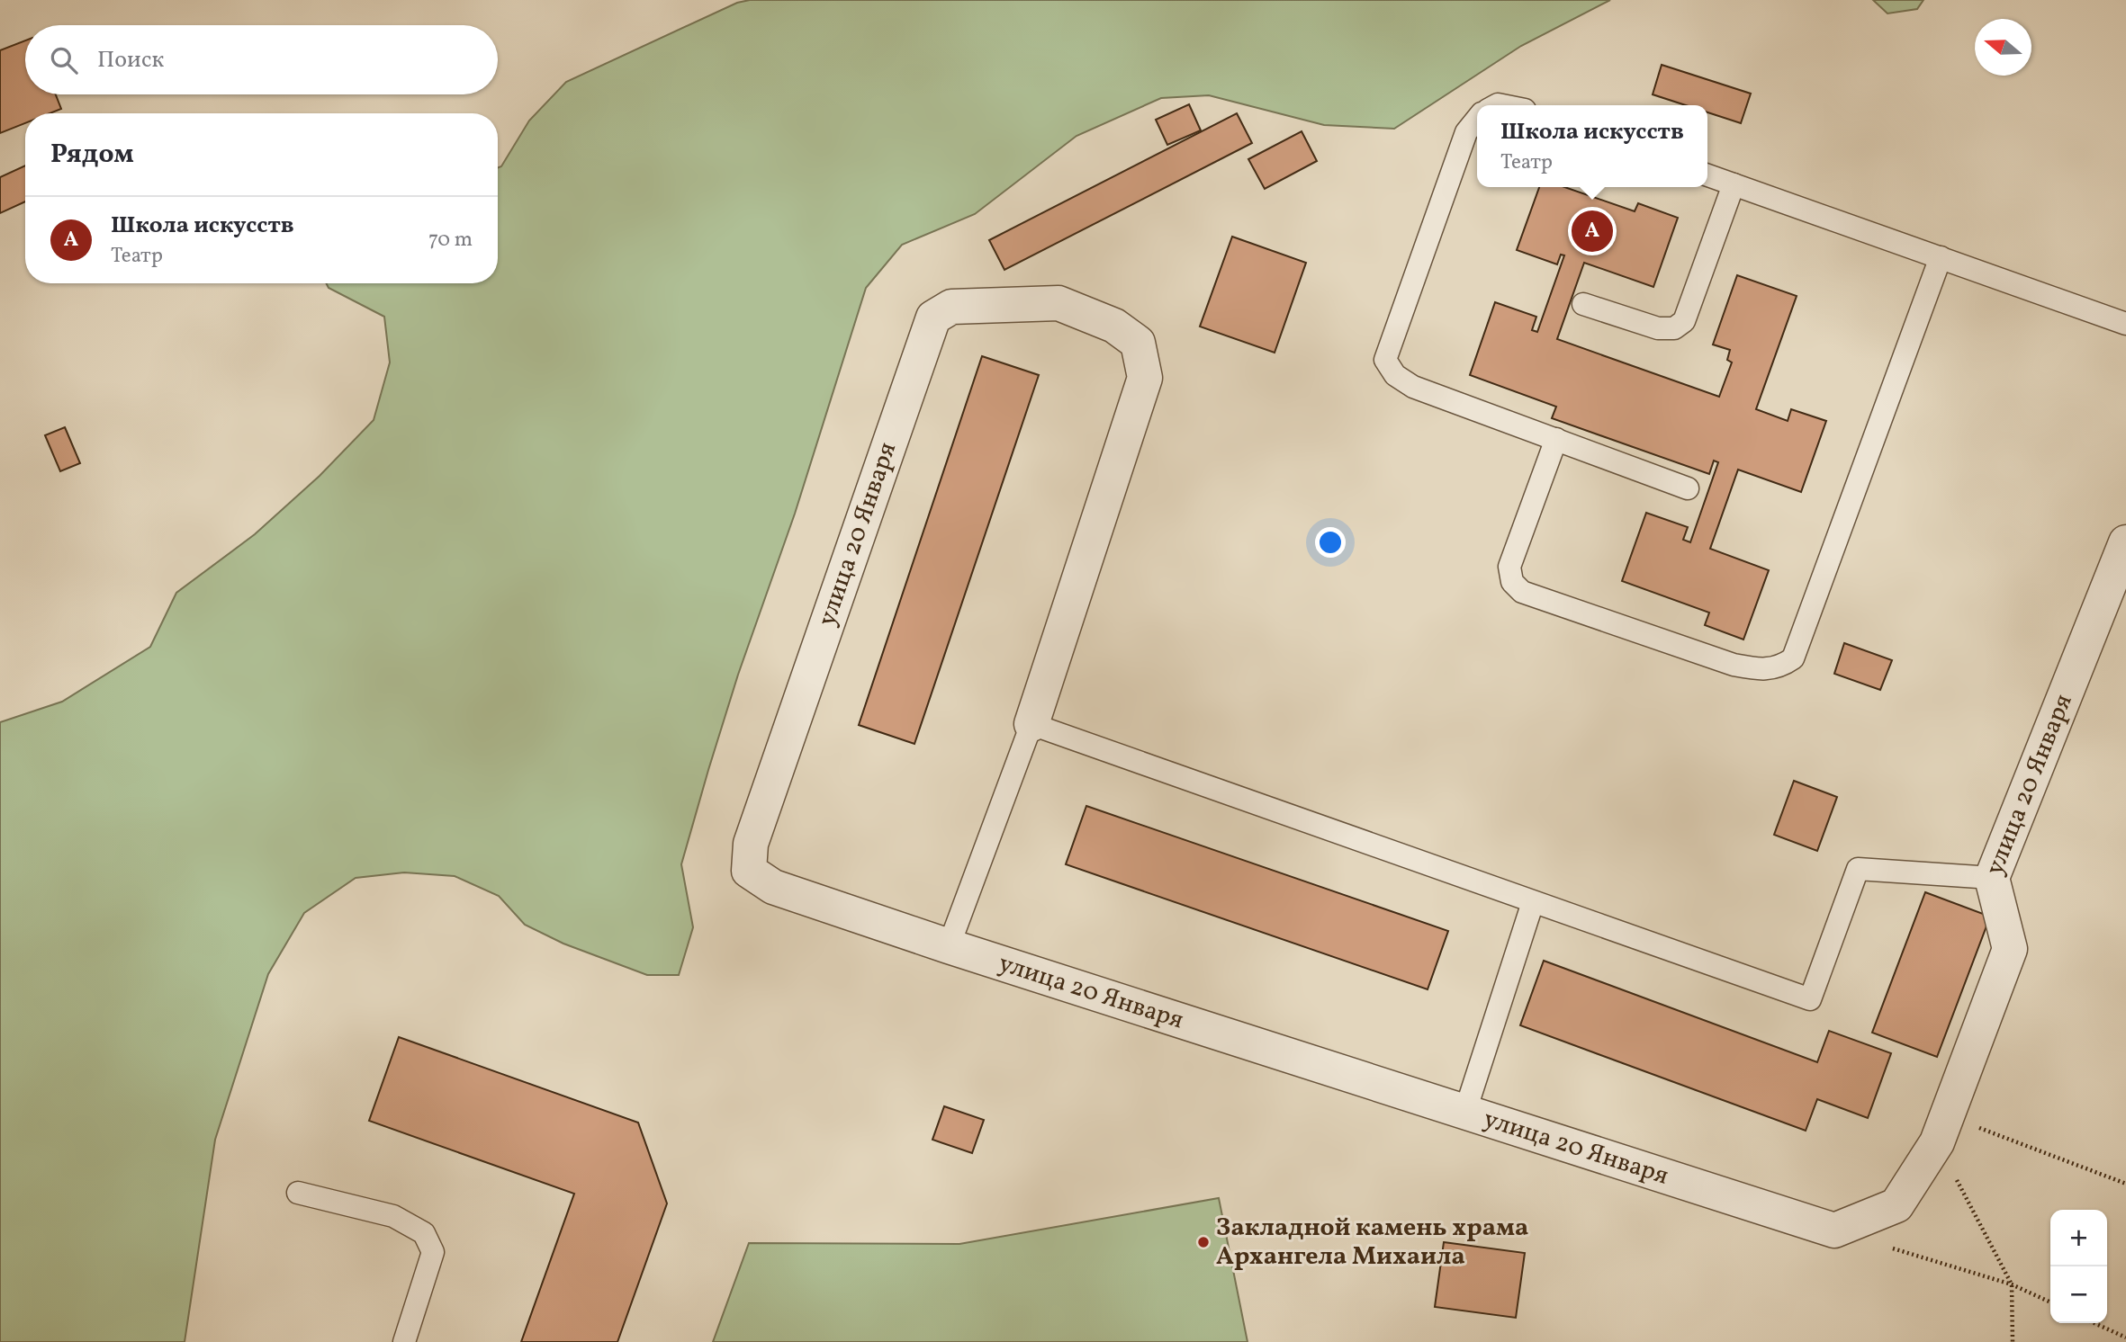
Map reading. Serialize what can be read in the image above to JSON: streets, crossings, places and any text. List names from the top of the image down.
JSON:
{
  "streets": {
    "street": ["улица 20 Января"]
  },
  "places": ["Закладной камень храма Архангела Михаила"],
  "north": "left",
  "page": {
    "search": "Поиск",
    "popup": ["Школа искусств", "Театр"],
    "heading": "Рядом",
    "list": [
      {
        "mark": "A",
        "name": "Школа искусств",
        "note": "Театр",
        "value": "70 m"
      }
    ],
    "pins": "A",
    "map_buttons": ["+", "−"]
  }
}
